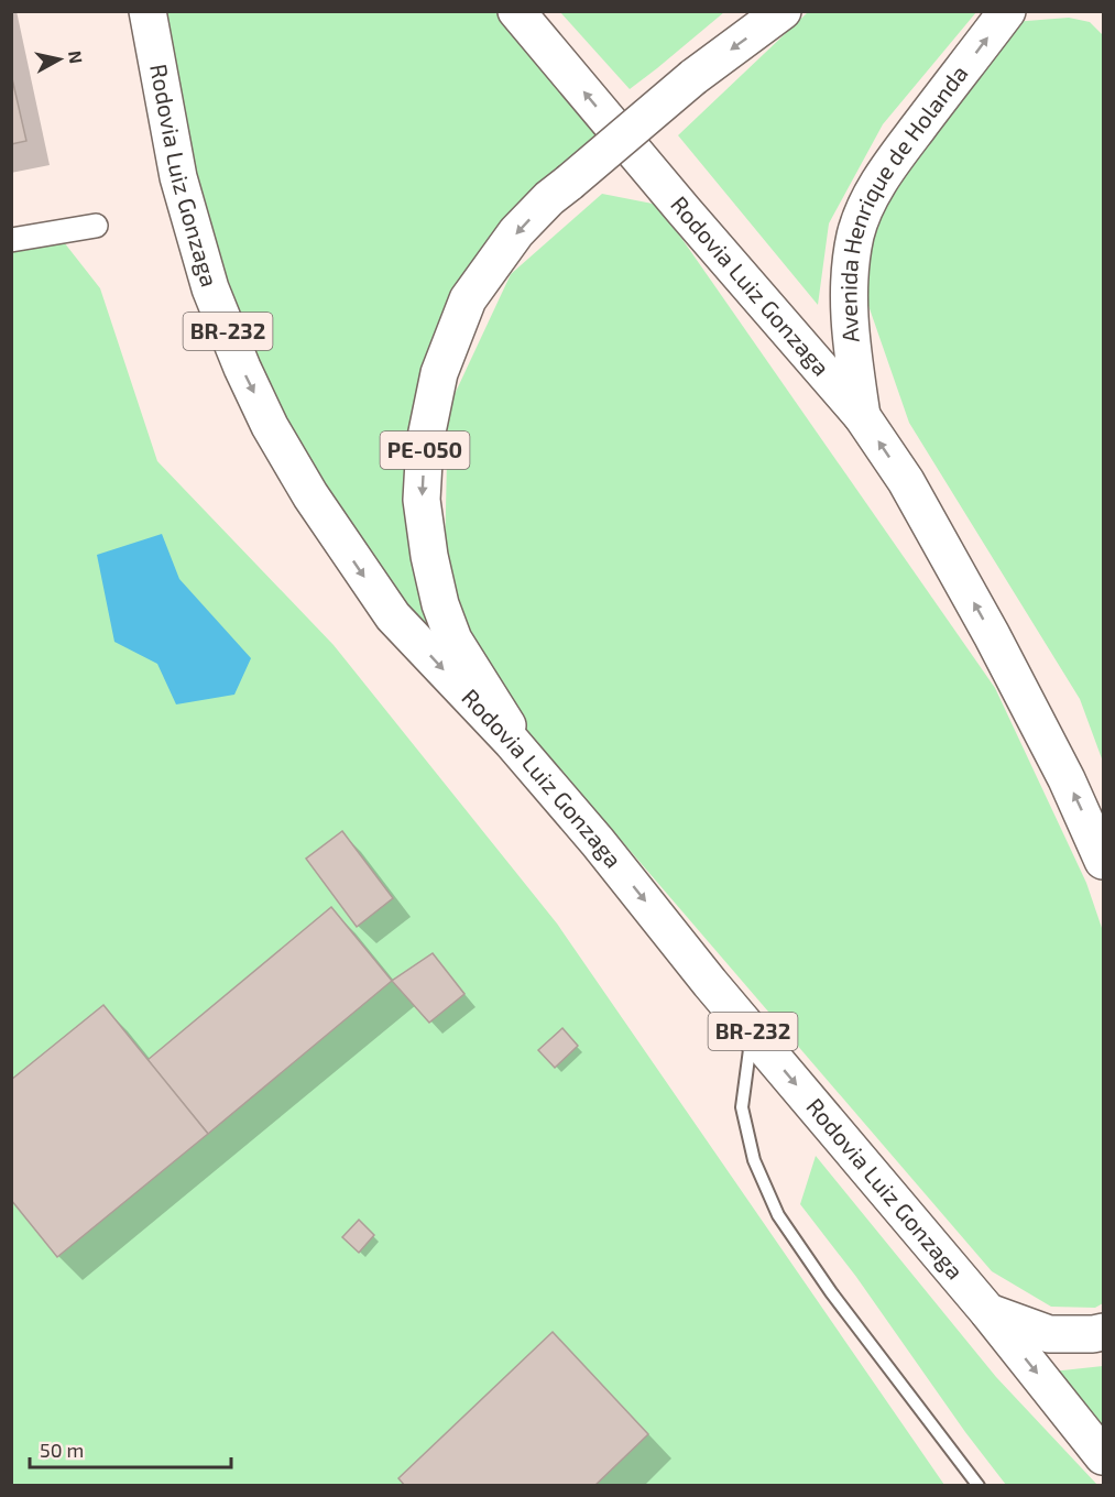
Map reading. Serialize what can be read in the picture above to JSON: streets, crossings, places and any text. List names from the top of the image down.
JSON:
{
  "streets": {
    "main road": [
      "Rodovia Luiz Gonzaga",
      "Avenida Henrique de Holanda",
      "BR-232",
      "PE-050"
    ]
  },
  "crossings": [
    ["Rodovia Luiz Gonzaga", "Avenida Henrique de Holanda"],
    ["Rodovia Luiz Gonzaga", "PE-050"]
  ],
  "one_way": ["Avenida Henrique de Holanda"],
  "scale_bar": "50 m",
  "north": "right"
}
